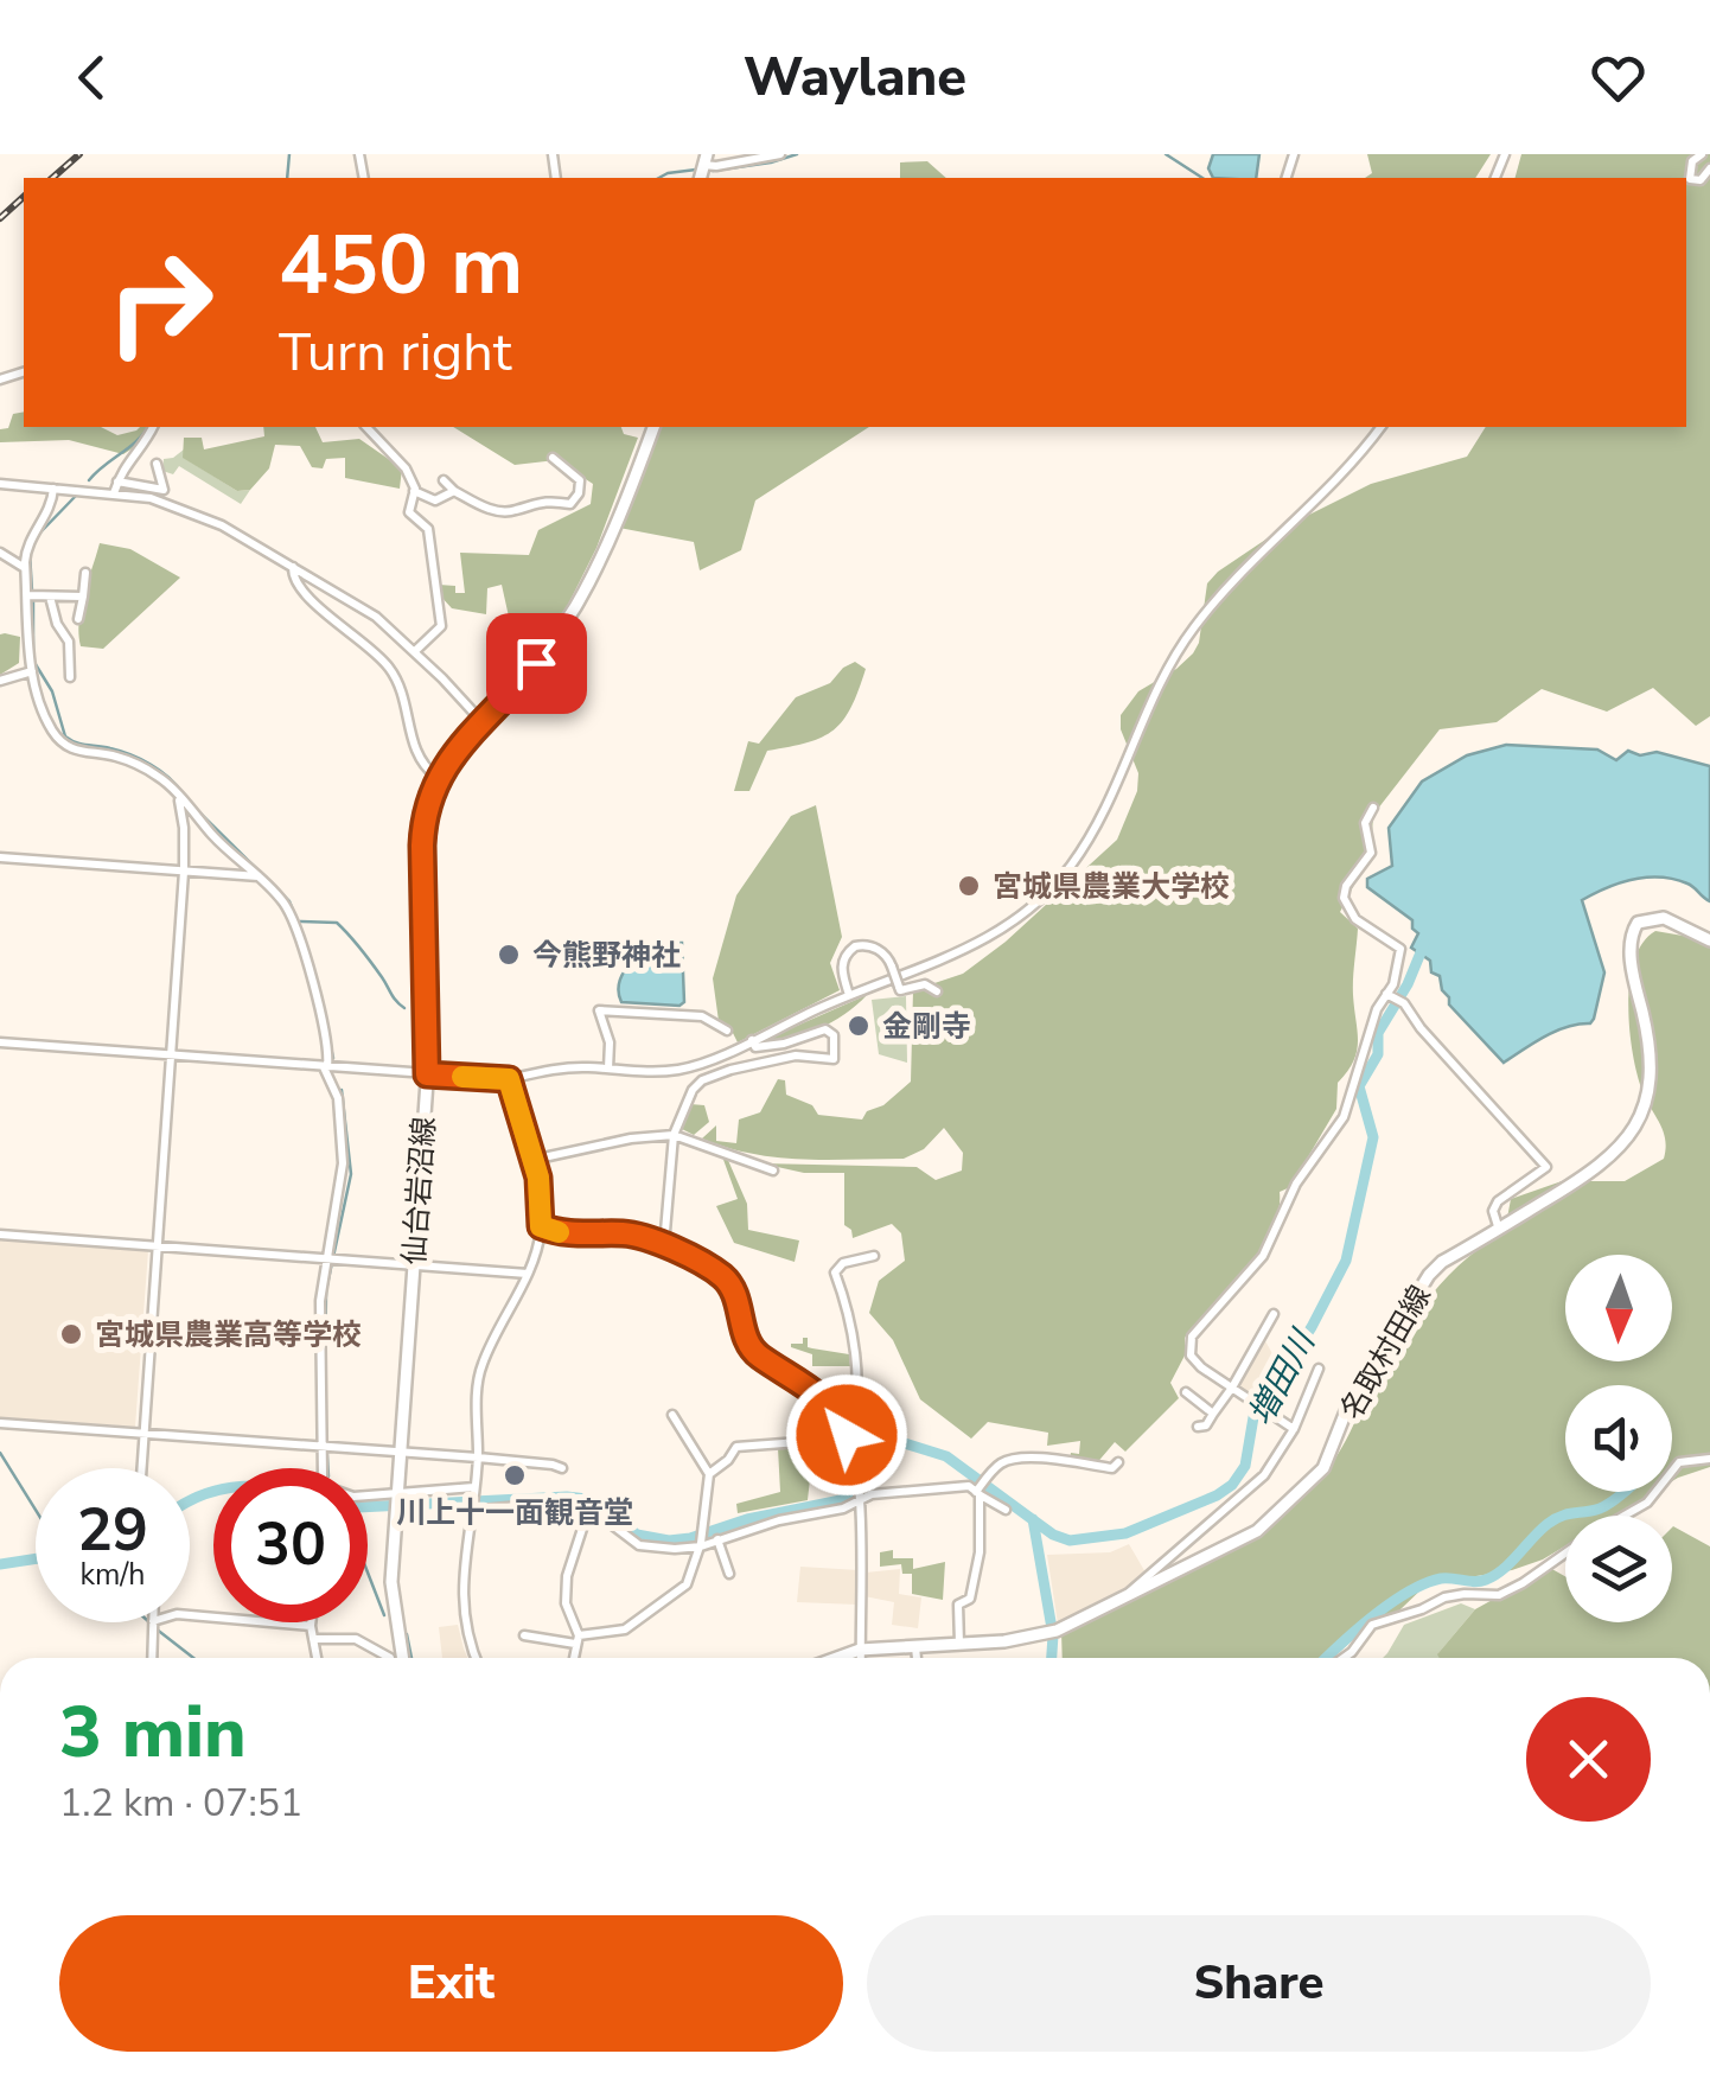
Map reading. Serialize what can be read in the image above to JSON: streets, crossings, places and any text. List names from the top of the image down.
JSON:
{
  "streets": {
    "main road": ["仙台岩沼線", "名取村田線"]
  },
  "water": ["増田川"],
  "places": [
    "宮城県農業大学校",
    "今熊野神社",
    "金剛寺",
    "宮城県農業高等学校",
    "川上十一面観音堂"
  ],
  "north": "bottom",
  "page": {
    "header": "Waylane",
    "turn": ["450 m", "Turn right"],
    "speed": "29 km/h",
    "limit": "30",
    "heading": ["3 min", "1.2 km · 07:51"],
    "buttons": ["Exit", "Share"]
  }
}
